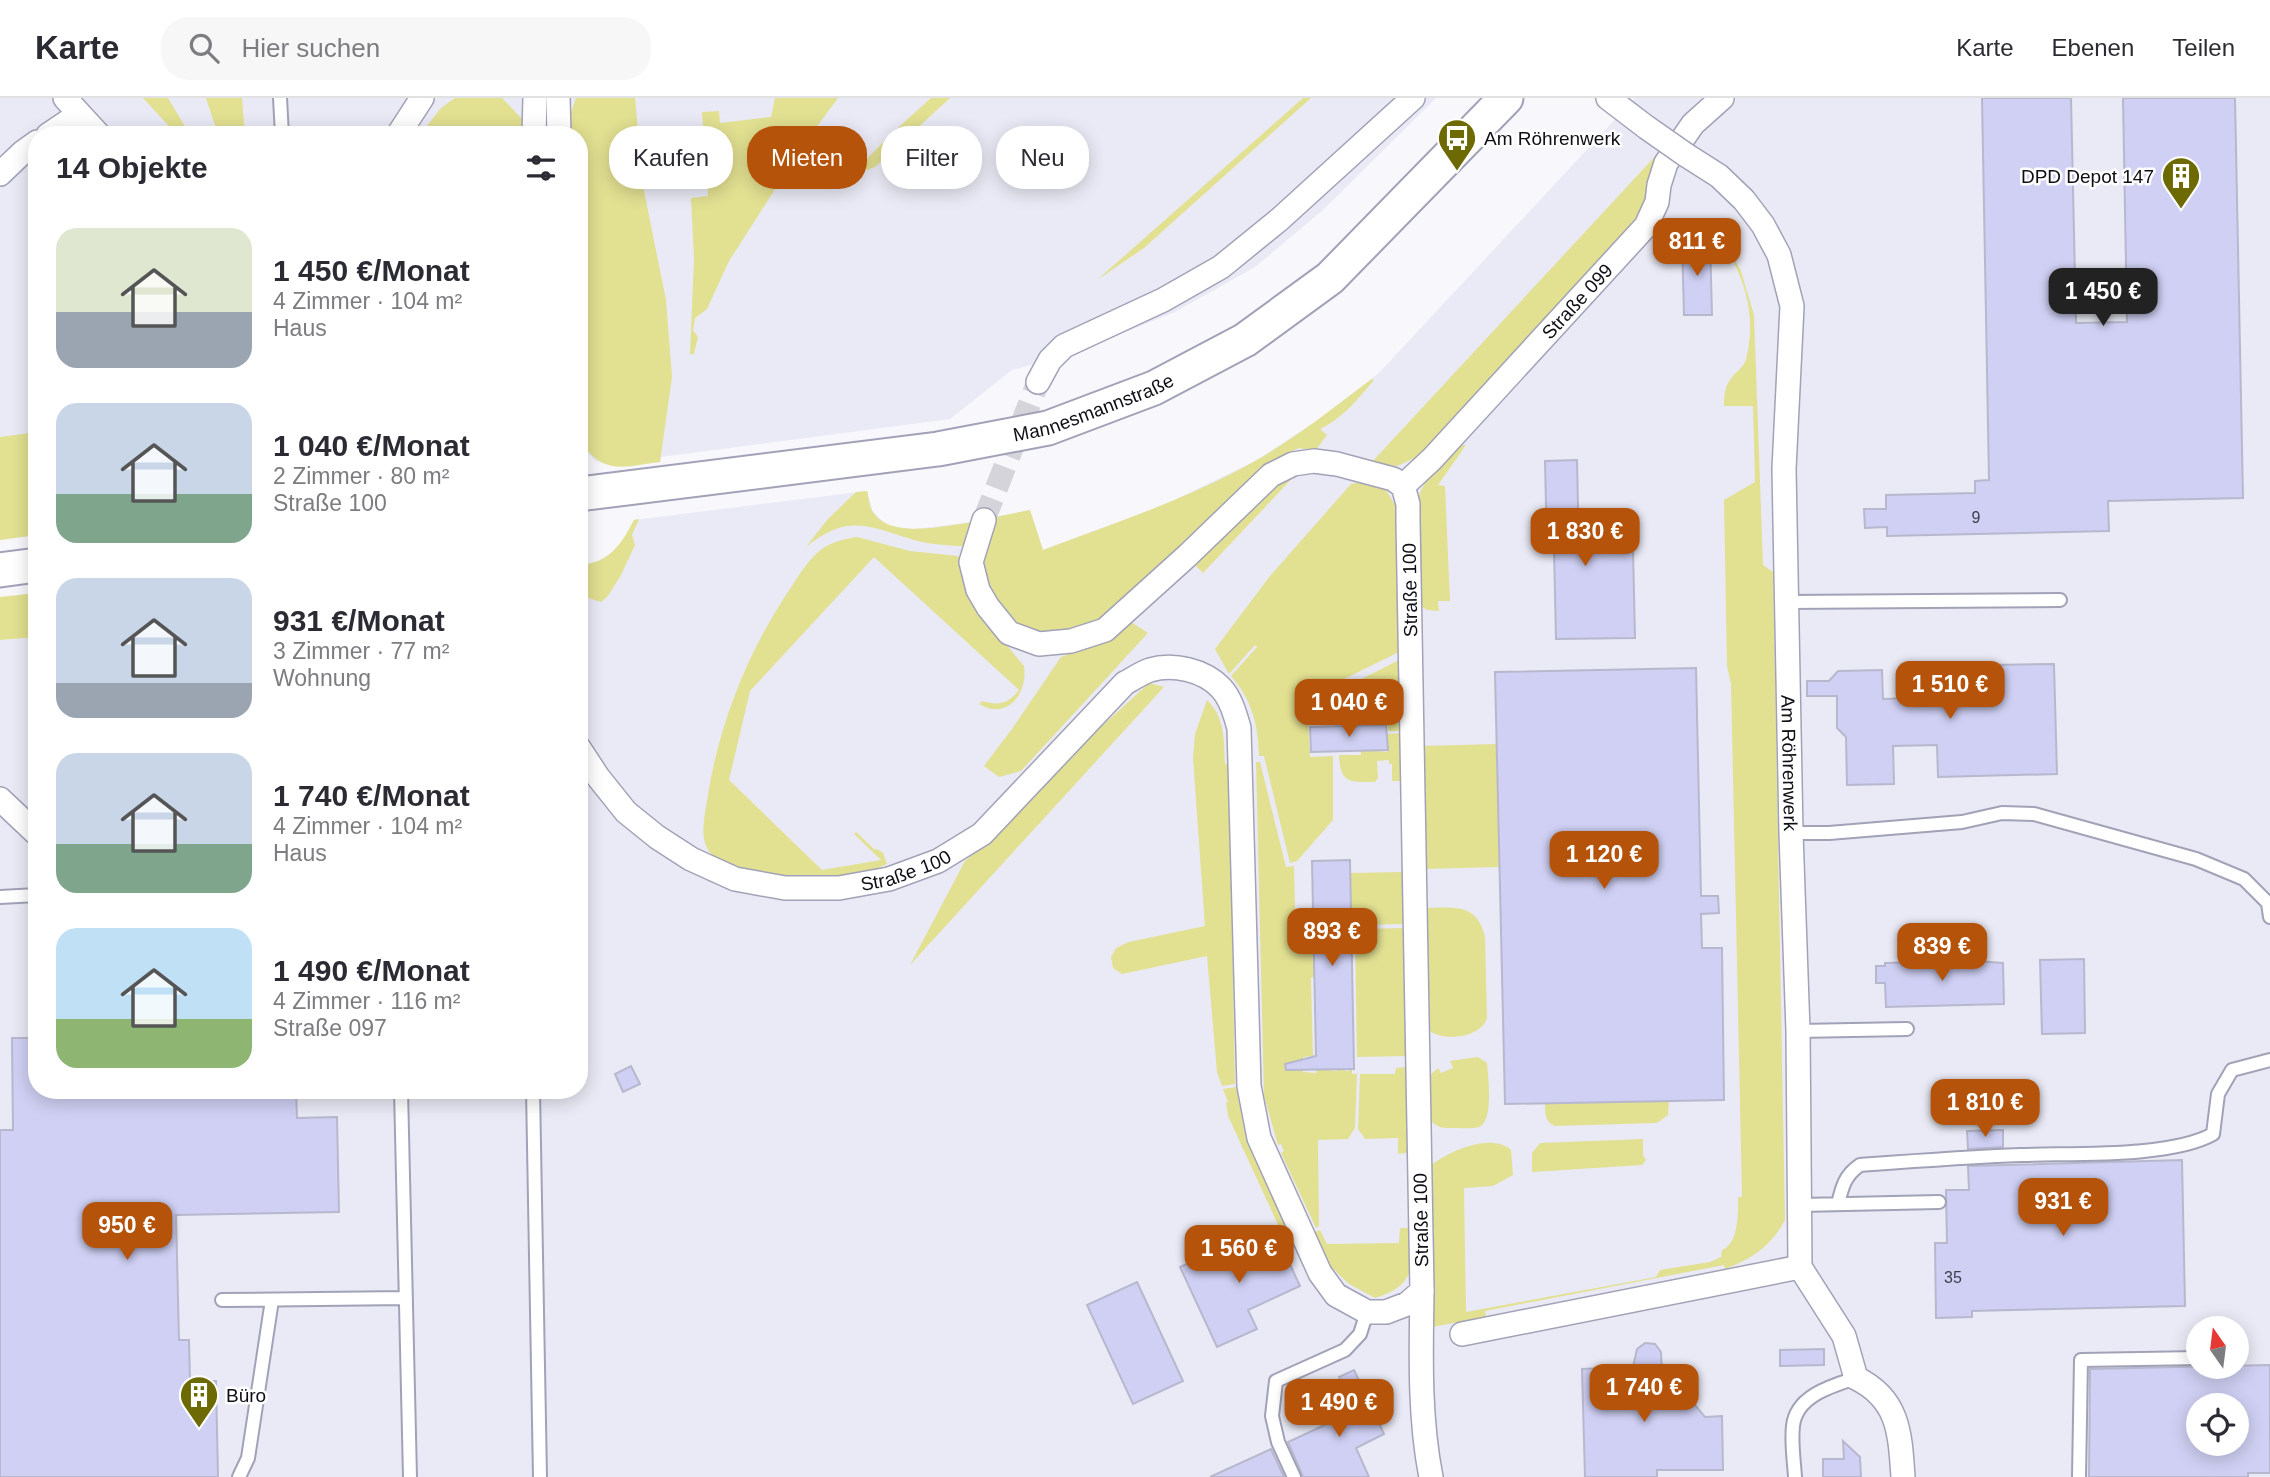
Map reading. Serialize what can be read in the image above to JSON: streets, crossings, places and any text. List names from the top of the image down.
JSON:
{
  "streets": {
    "main road": ["Mannesmannstraße"],
    "street": ["Straße 099", "Straße 100", "Am Röhrenwerk"]
  },
  "crossings": [
    ["Straße 099", "Straße 100"]
  ],
  "places": {
    "bus stop": ["Am Röhrenwerk"],
    "building": ["DPD Depot 147", "Büro"]
  },
  "house_numbers": ["9", "35"],
  "north": "top",
  "page": {
    "header": "Karte",
    "search": "Hier suchen",
    "nav": ["Karte", "Ebenen", "Teilen"],
    "chip": [
      "Kaufen",
      "Mieten",
      "Filter",
      "Neu"
    ],
    "heading": "14 Objekte",
    "list": [
      {
        "name": "1 450 €/Monat",
        "note": "4 Zimmer · 104 m² · Haus"
      },
      {
        "name": "1 040 €/Monat",
        "note": "2 Zimmer · 80 m² · Straße 100"
      },
      {
        "name": "931 €/Monat",
        "note": "3 Zimmer · 77 m² · Wohnung"
      },
      {
        "name": "1 740 €/Monat",
        "note": "4 Zimmer · 104 m² · Haus"
      },
      {
        "name": "1 490 €/Monat",
        "note": "4 Zimmer · 116 m² · Straße 097"
      }
    ],
    "price": [
      "811 €",
      "1 450 €",
      "1 830 €",
      "1 510 €",
      "1 040 €",
      "1 120 €",
      "893 €",
      "839 €",
      "1 810 €",
      "931 €",
      "950 €",
      "1 560 €",
      "1 740 €",
      "1 490 €"
    ]
  }
}
